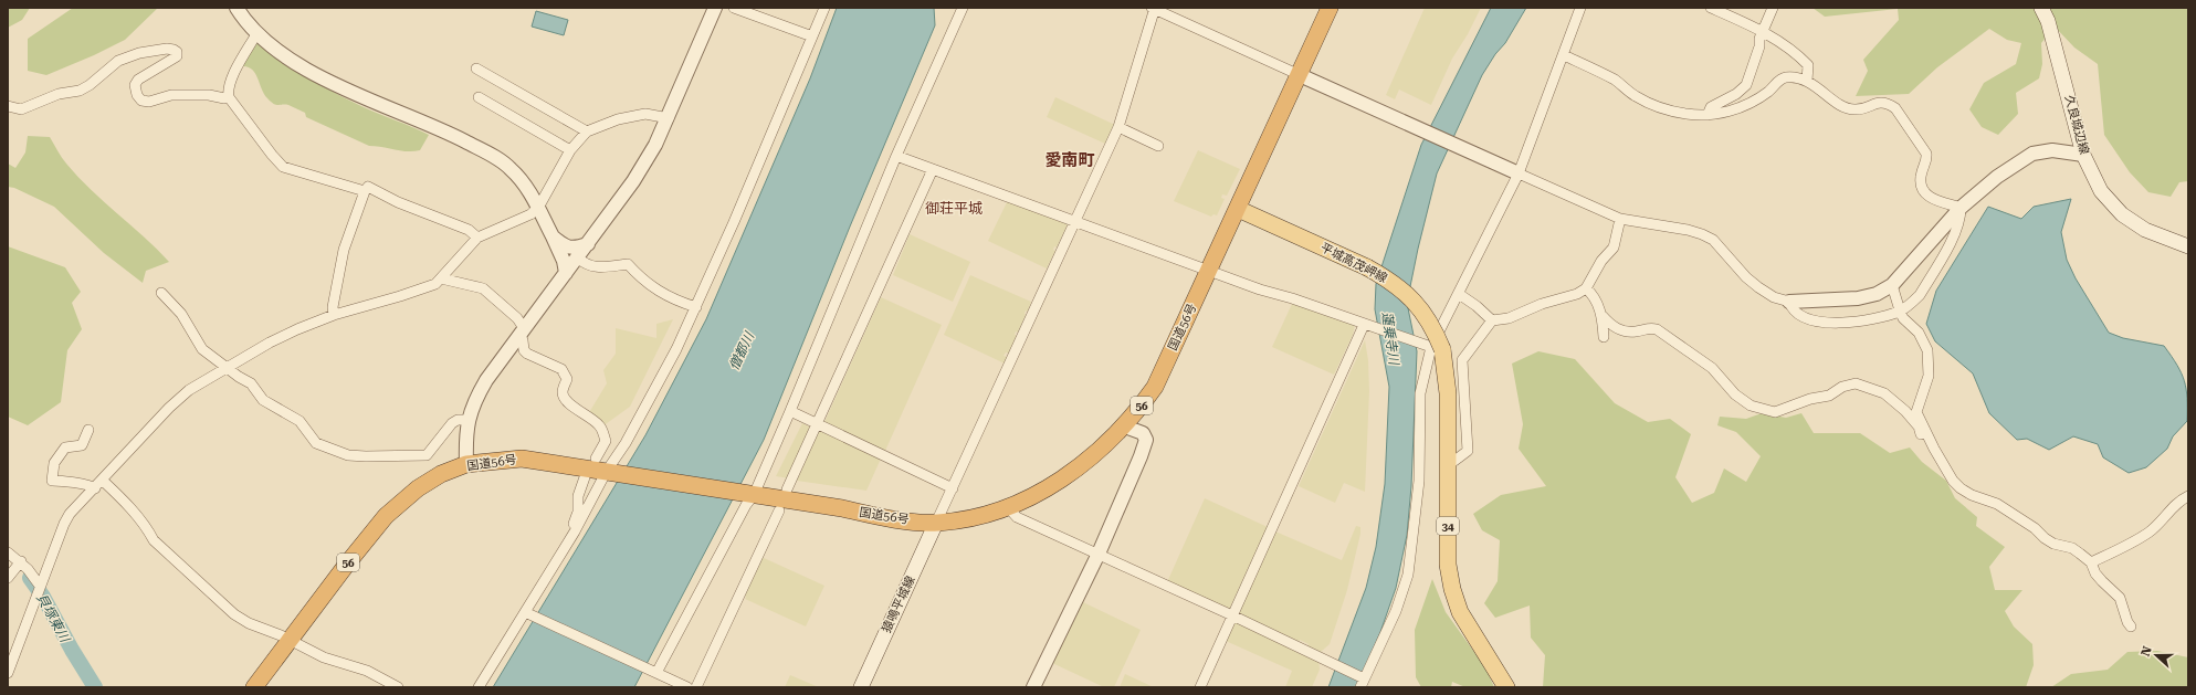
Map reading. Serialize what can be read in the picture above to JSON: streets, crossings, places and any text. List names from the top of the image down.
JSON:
{
  "streets": {
    "highway": ["国道56号", "56"],
    "main road": [
      "久良城辺線",
      "平城高茂岬線",
      "34",
      "猿鳴平城線"
    ]
  },
  "crossings": [
    ["平城高茂岬線", "国道56号"],
    ["平城高茂岬線", "34"],
    ["国道56号", "猿鳴平城線"]
  ],
  "districts": ["愛南町", "御荘平城"],
  "water": ["蓮乗寺川", "僧都川", "貝塚東川"],
  "north": "left"
}
